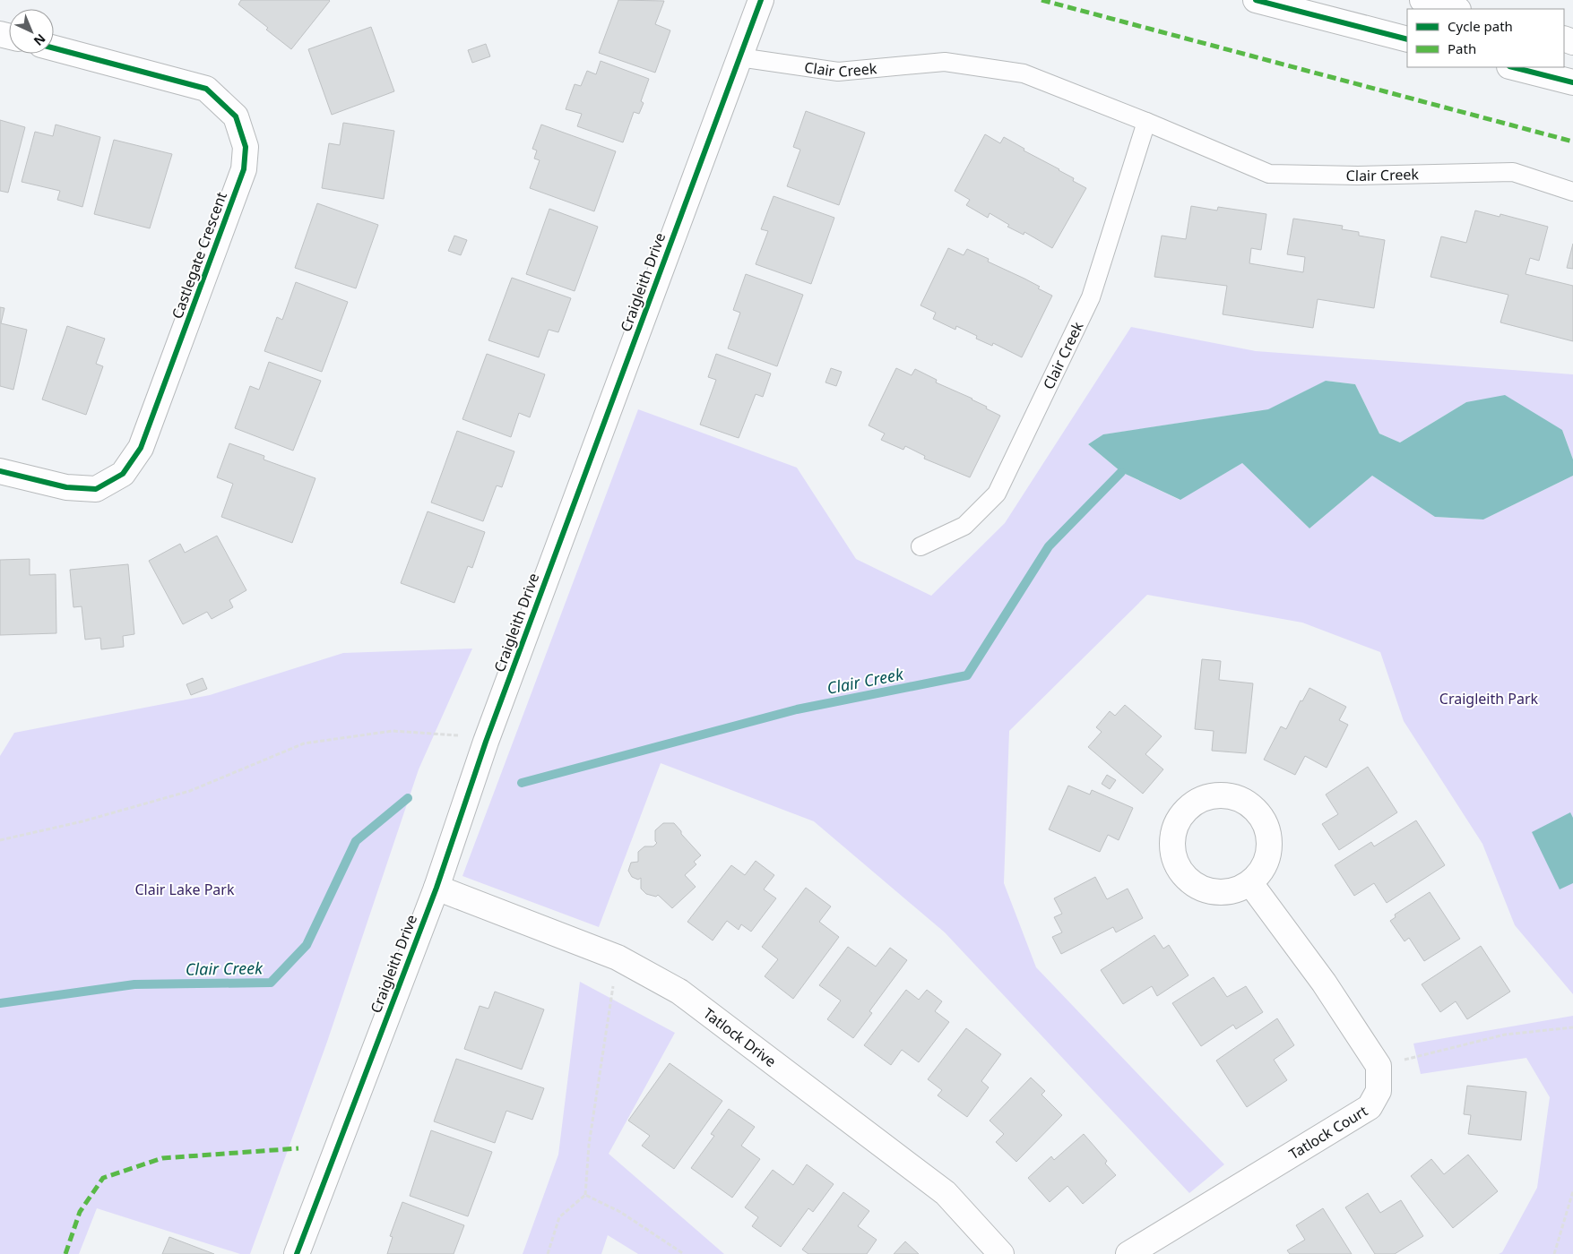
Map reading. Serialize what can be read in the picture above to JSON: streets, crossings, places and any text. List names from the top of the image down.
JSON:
{
  "streets": {
    "street": [
      "Castlegate Crescent",
      "Craigleith Drive",
      "Tatlock Drive",
      "Tatlock Court"
    ],
    "lane": ["Clair Creek"]
  },
  "crossings": [
    ["Clair Creek", "Craigleith Drive"],
    ["Craigleith Drive", "Tatlock Drive"]
  ],
  "water": ["Clair Creek"],
  "parks": ["Craigleith Park", "Clair Lake Park"],
  "legend": ["Cycle path", "Path"],
  "north": "bottom right"
}
